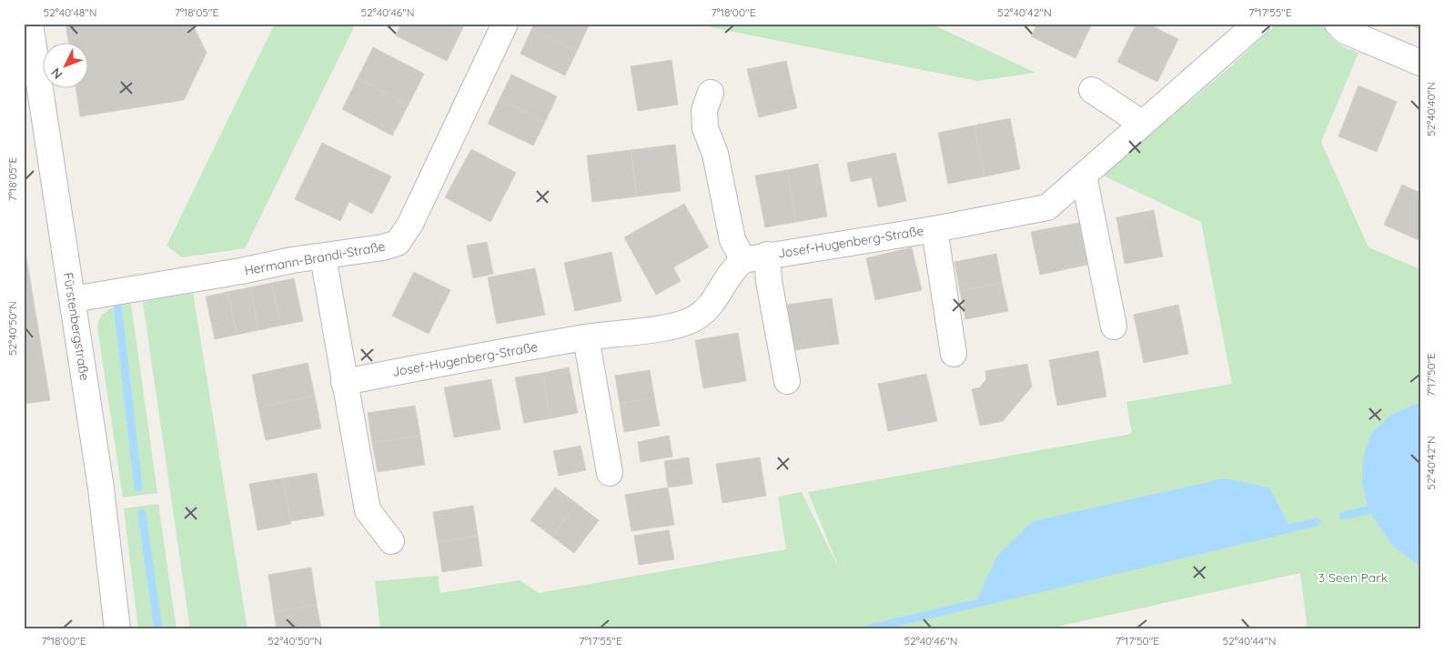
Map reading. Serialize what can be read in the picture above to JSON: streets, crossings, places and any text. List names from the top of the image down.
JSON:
{
  "streets": {
    "street": ["Josef-Hugenberg-Straße", "Hermann-Brandi-Straße", "Fürstenbergstraße"]
  },
  "crossings": [
    ["Hermann-Brandi-Straße", "Fürstenbergstraße"]
  ],
  "parks": ["3 Seen Park"],
  "north": "bottom left",
  "coordinates": [
    "52°40'48\"N",
    "7°18'05\"E",
    "52°40'46\"N",
    "7°18'00\"E",
    "52°40'42\"N",
    "7°17'55\"E",
    "52°40'40\"N",
    "52°40'50\"N",
    "7°17'50\"E",
    "52°40'44\"N"
  ]
}
